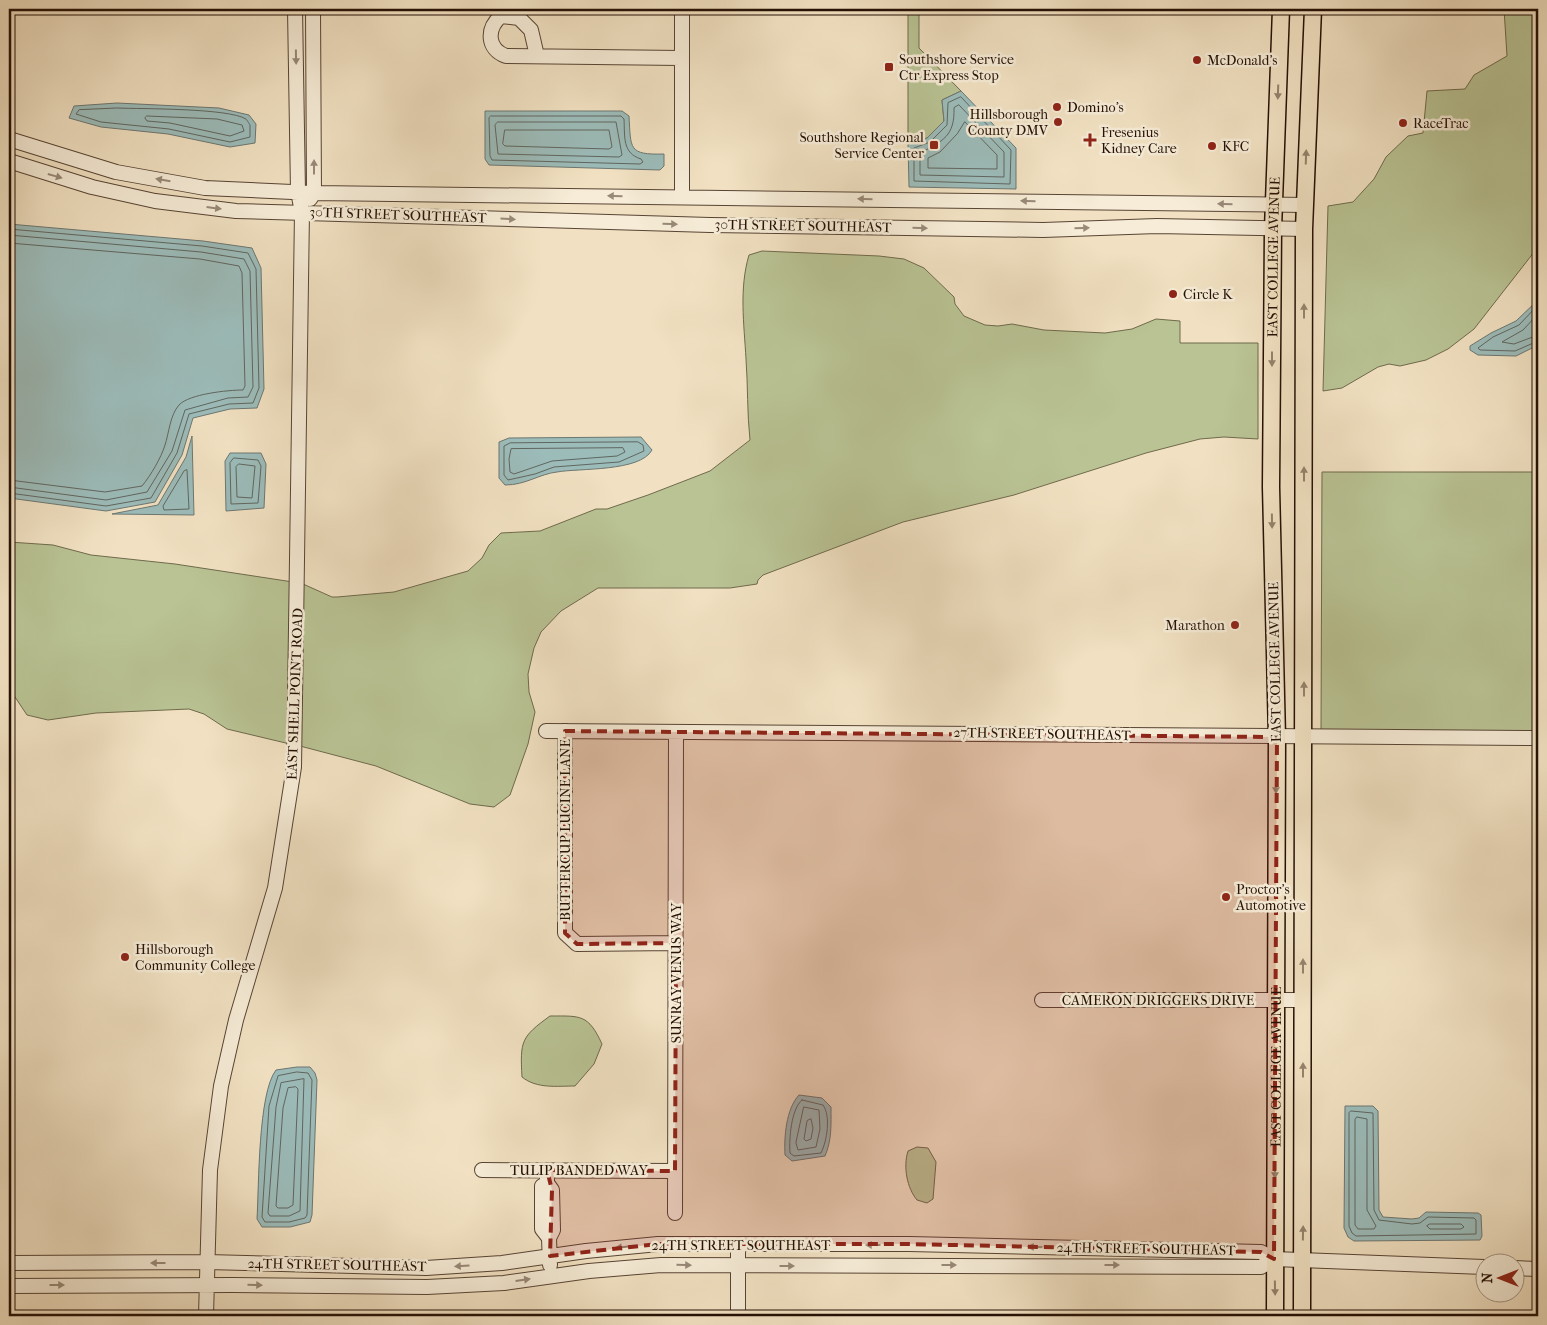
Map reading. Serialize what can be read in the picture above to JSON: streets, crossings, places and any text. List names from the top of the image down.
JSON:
{
  "streets": {
    "main road": ["EAST COLLEGE AVENUE"],
    "street": [
      "30TH STREET SOUTHEAST",
      "EAST SHELL POINT ROAD",
      "27TH STREET SOUTHEAST",
      "BUTTERCUP LUCINE LANE",
      "SUNRAY VENUS WAY",
      "CAMERON DRIGGERS DRIVE",
      "TULIP BANDED WAY",
      "24TH STREET SOUTHEAST"
    ]
  },
  "crossings": [
    ["30TH STREET SOUTHEAST", "EAST COLLEGE AVENUE"],
    ["30TH STREET SOUTHEAST", "EAST SHELL POINT ROAD"],
    ["EAST COLLEGE AVENUE", "27TH STREET SOUTHEAST"],
    ["EAST COLLEGE AVENUE", "CAMERON DRIGGERS DRIVE"],
    ["EAST COLLEGE AVENUE", "24TH STREET SOUTHEAST"],
    ["EAST SHELL POINT ROAD", "24TH STREET SOUTHEAST"],
    ["27TH STREET SOUTHEAST", "BUTTERCUP LUCINE LANE"],
    ["27TH STREET SOUTHEAST", "SUNRAY VENUS WAY"],
    ["BUTTERCUP LUCINE LANE", "SUNRAY VENUS WAY"],
    ["SUNRAY VENUS WAY", "TULIP BANDED WAY"]
  ],
  "places": {
    "other": [
      "McDonald's",
      "Domino's",
      "Hillsborough County DMV",
      "RaceTrac",
      "KFC",
      "Circle K",
      "Marathon",
      "Proctor's Automotive",
      "Hillsborough Community College"
    ],
    "transit": ["Southshore Service Ctr Express Stop", "Southshore Regional Service Center"],
    "health": ["Fresenius Kidney Care"]
  },
  "north": "left"
}
